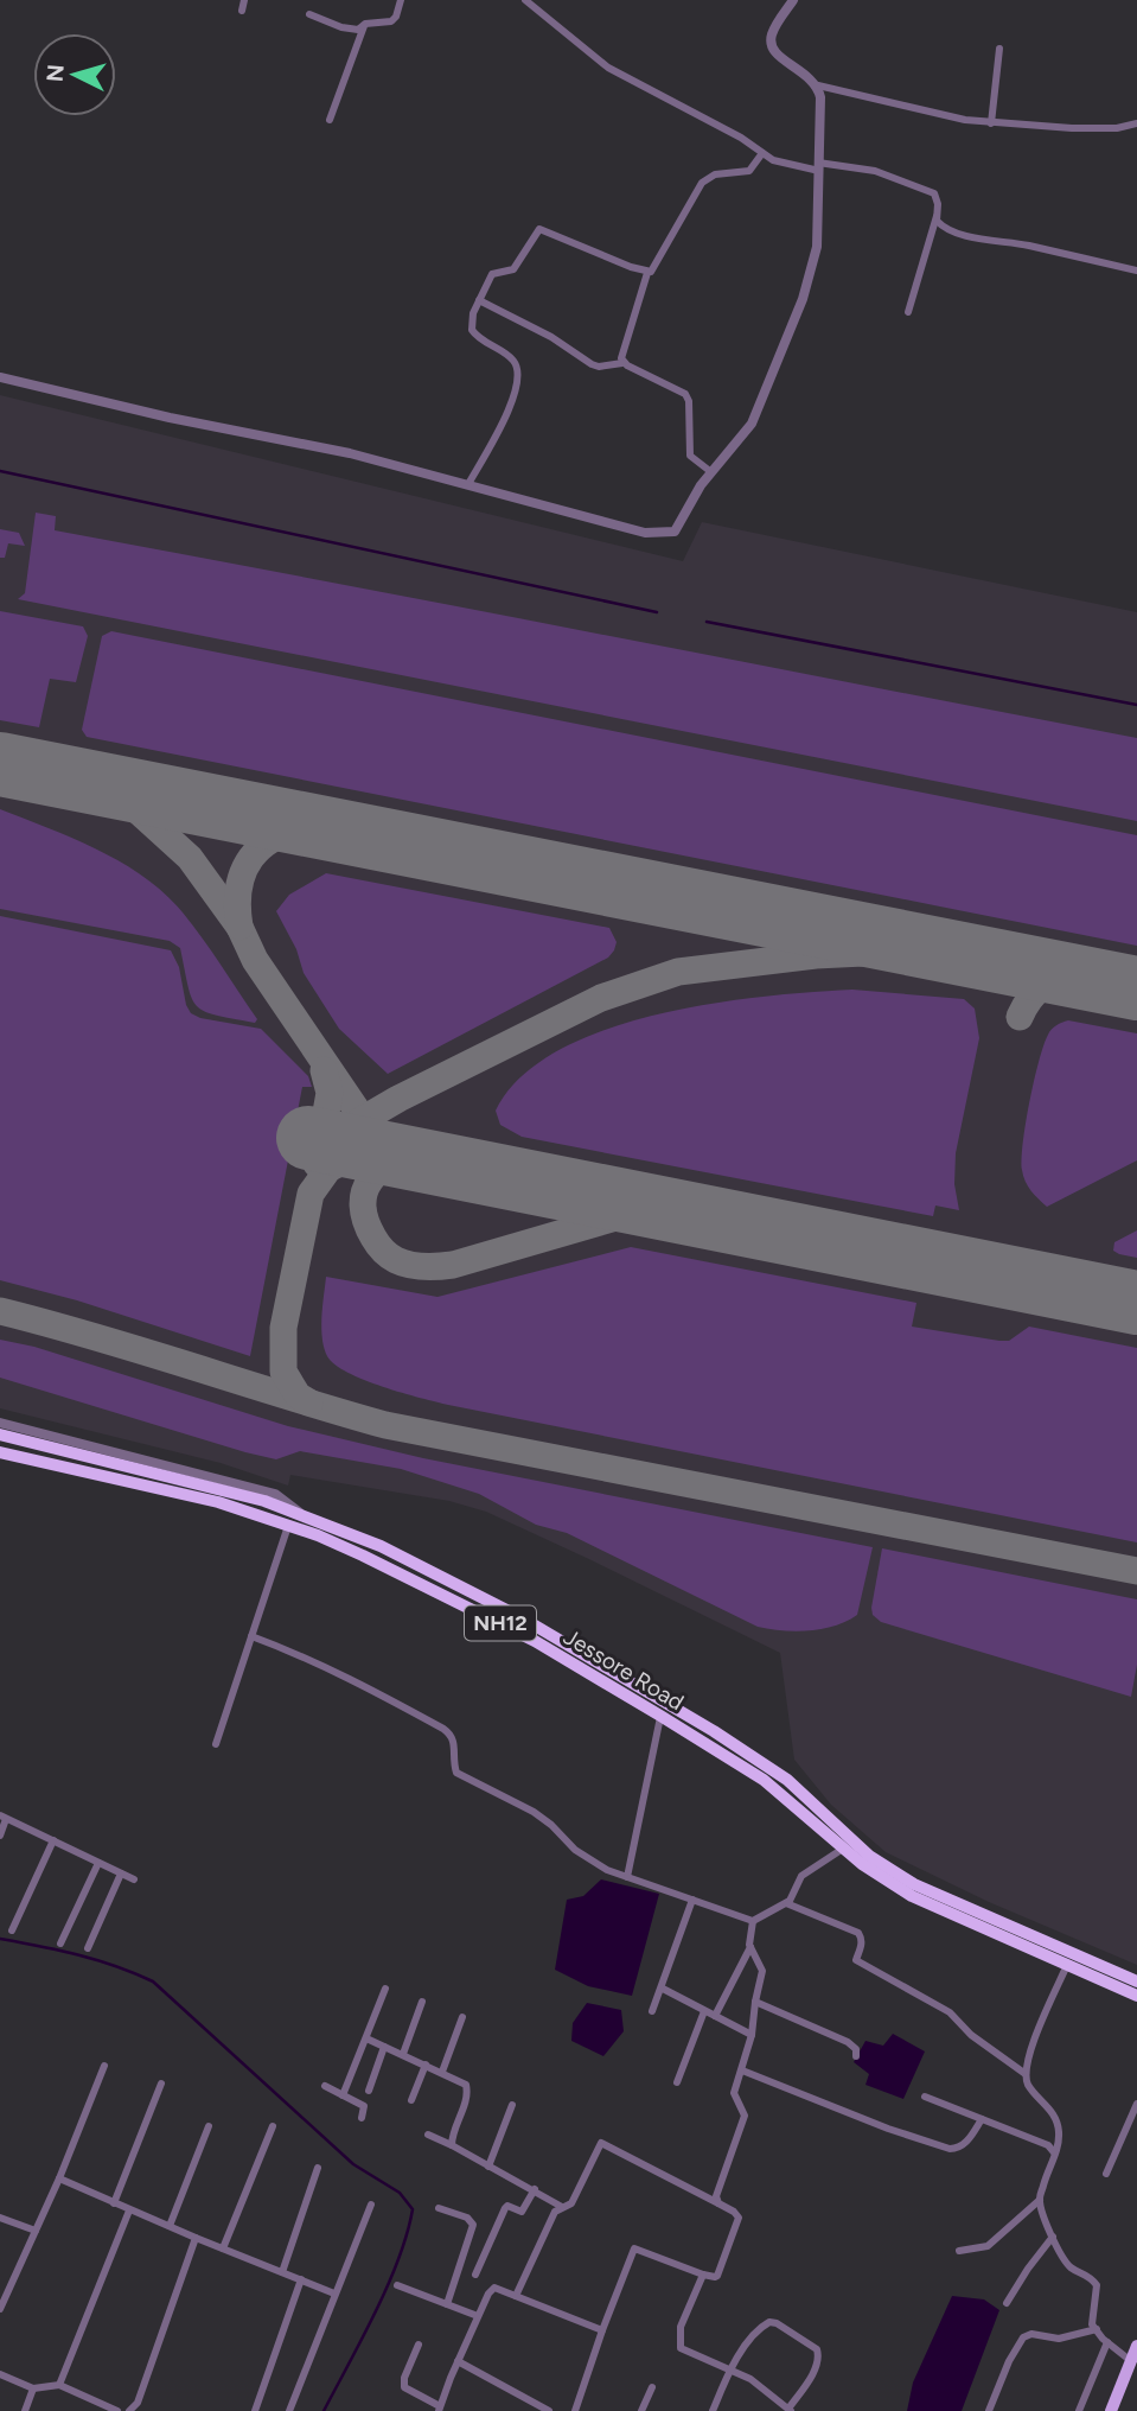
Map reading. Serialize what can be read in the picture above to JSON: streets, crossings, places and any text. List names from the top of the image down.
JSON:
{
  "streets": {
    "highway": ["NH12", "Jessore Road"]
  },
  "north": "left"
}
